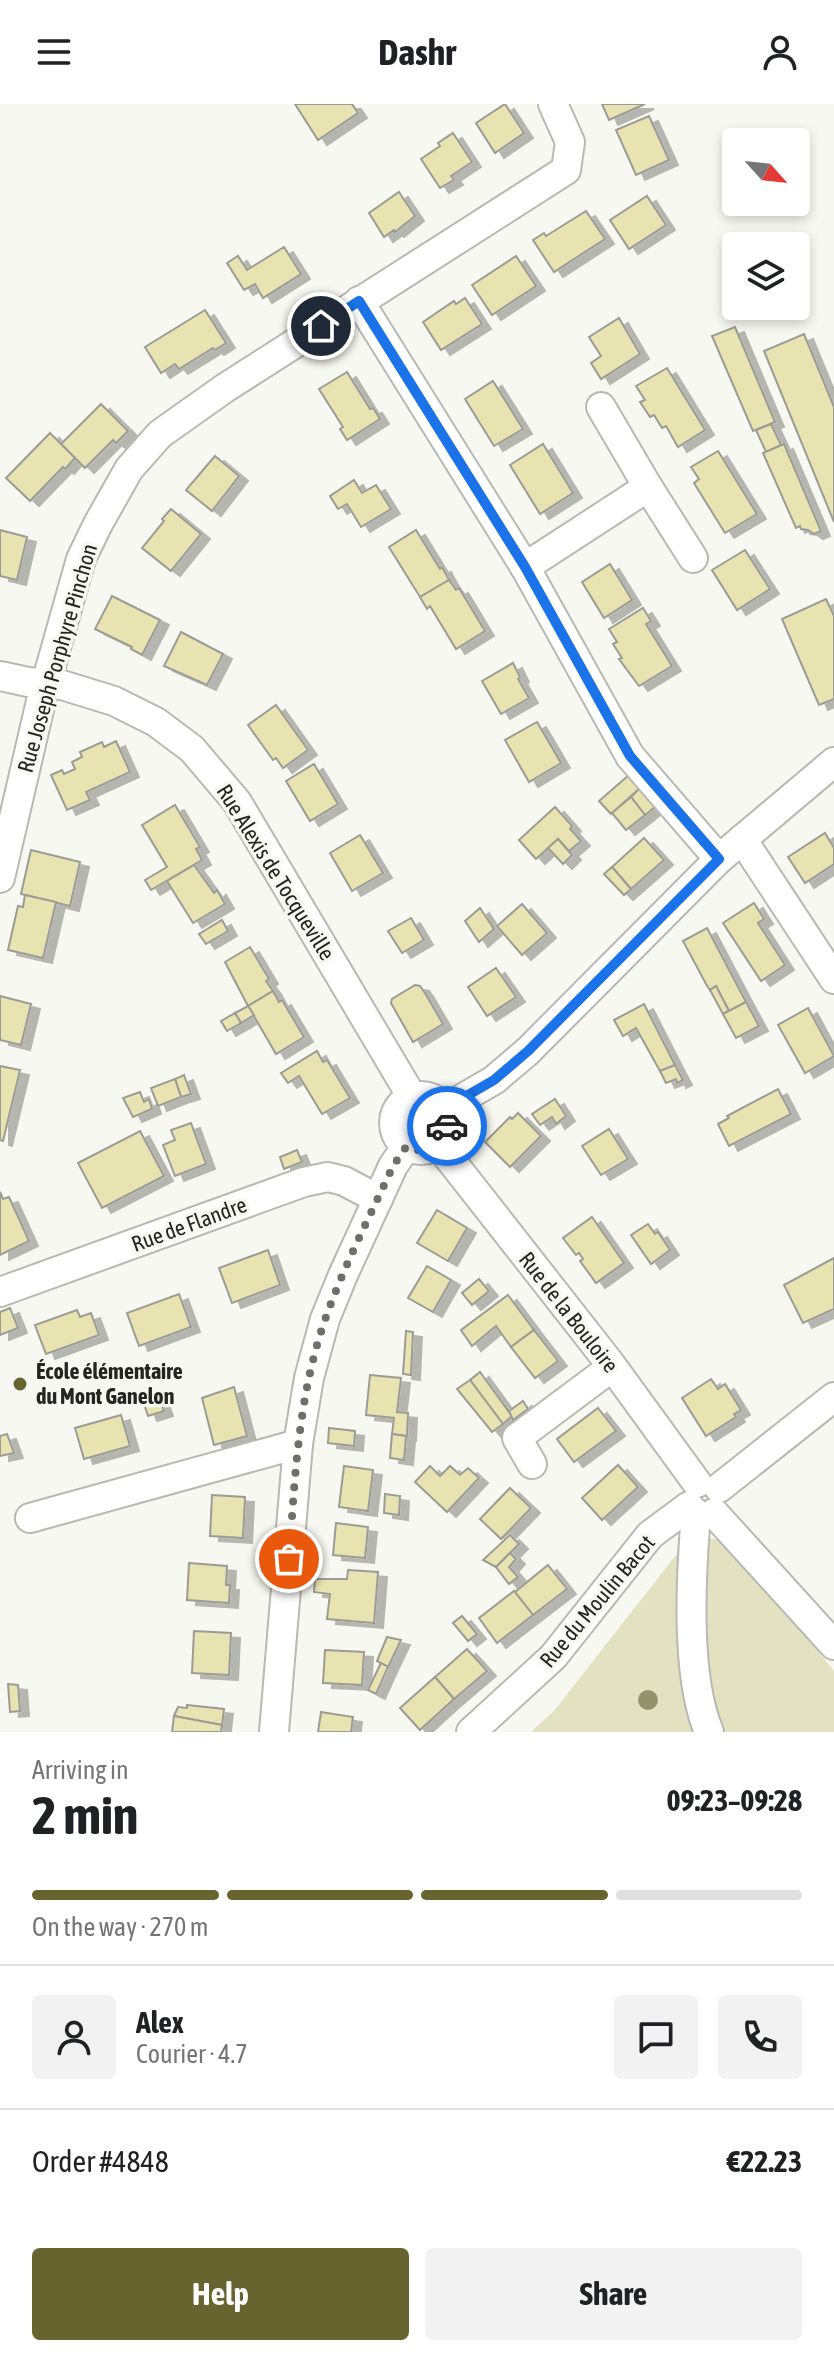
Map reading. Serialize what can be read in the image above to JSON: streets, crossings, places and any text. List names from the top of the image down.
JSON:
{
  "streets": {
    "street": [
      "Rue Joseph Porphyre Pinchon",
      "Rue Alexis de Tocqueville",
      "Rue de Flandre",
      "Rue de la Bouloire",
      "Rue du Moulin Bacot"
    ]
  },
  "crossings": [
    ["Rue Joseph Porphyre Pinchon", "Rue Alexis de Tocqueville"],
    ["Rue Alexis de Tocqueville", "Rue de la Bouloire"],
    ["Rue de la Bouloire", "Rue du Moulin Bacot"]
  ],
  "places": ["École élémentaire du Mont Ganelon"],
  "north": "bottom right",
  "page": {
    "header": "Dashr",
    "heading": ["2 min", "Arriving in", "09:23–09:28"],
    "panel": [
      "Alex",
      "Courier · 4.7",
      "Order #4848",
      "€22.23"
    ],
    "bar": "On the way · 270 m",
    "buttons": ["Help", "Share"]
  }
}
